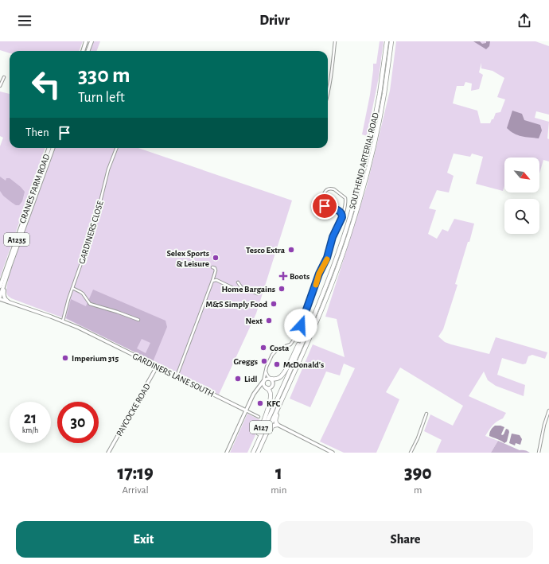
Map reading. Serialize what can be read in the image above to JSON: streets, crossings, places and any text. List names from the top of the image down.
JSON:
{
  "streets": {
    "highway": ["SOUTHEND ARTERIAL ROAD", "A127"],
    "main road": ["CRANES FARM ROAD", "A1235"],
    "street": ["GARDINERS CLOSE", "GARDINERS LANE SOUTH", "PAYCOCKE ROAD"]
  },
  "crossings": [
    ["SOUTHEND ARTERIAL ROAD", "A127"],
    ["CRANES FARM ROAD", "A1235"],
    ["CRANES FARM ROAD", "GARDINERS LANE SOUTH"],
    ["GARDINERS CLOSE", "GARDINERS LANE SOUTH"],
    ["A1235", "GARDINERS LANE SOUTH"],
    ["GARDINERS LANE SOUTH", "PAYCOCKE ROAD"]
  ],
  "places": {
    "other": [
      "Tesco Extra",
      "Selex Sports & Leisure",
      "Home Bargains",
      "M&S Simply Food",
      "Next",
      "Costa",
      "Imperium 315",
      "Greggs",
      "McDonald's",
      "Lidl",
      "KFC"
    ],
    "health": ["Boots"]
  },
  "north": "bottom right",
  "page": {
    "header": "Drivr",
    "turn": ["330 m", "Turn left"],
    "then": "Then",
    "speed": "21 km/h",
    "limit": "30",
    "eta": [
      "17:19",
      "Arrival",
      "1",
      "min",
      "390",
      "m"
    ],
    "buttons": ["Exit", "Share"]
  }
}
